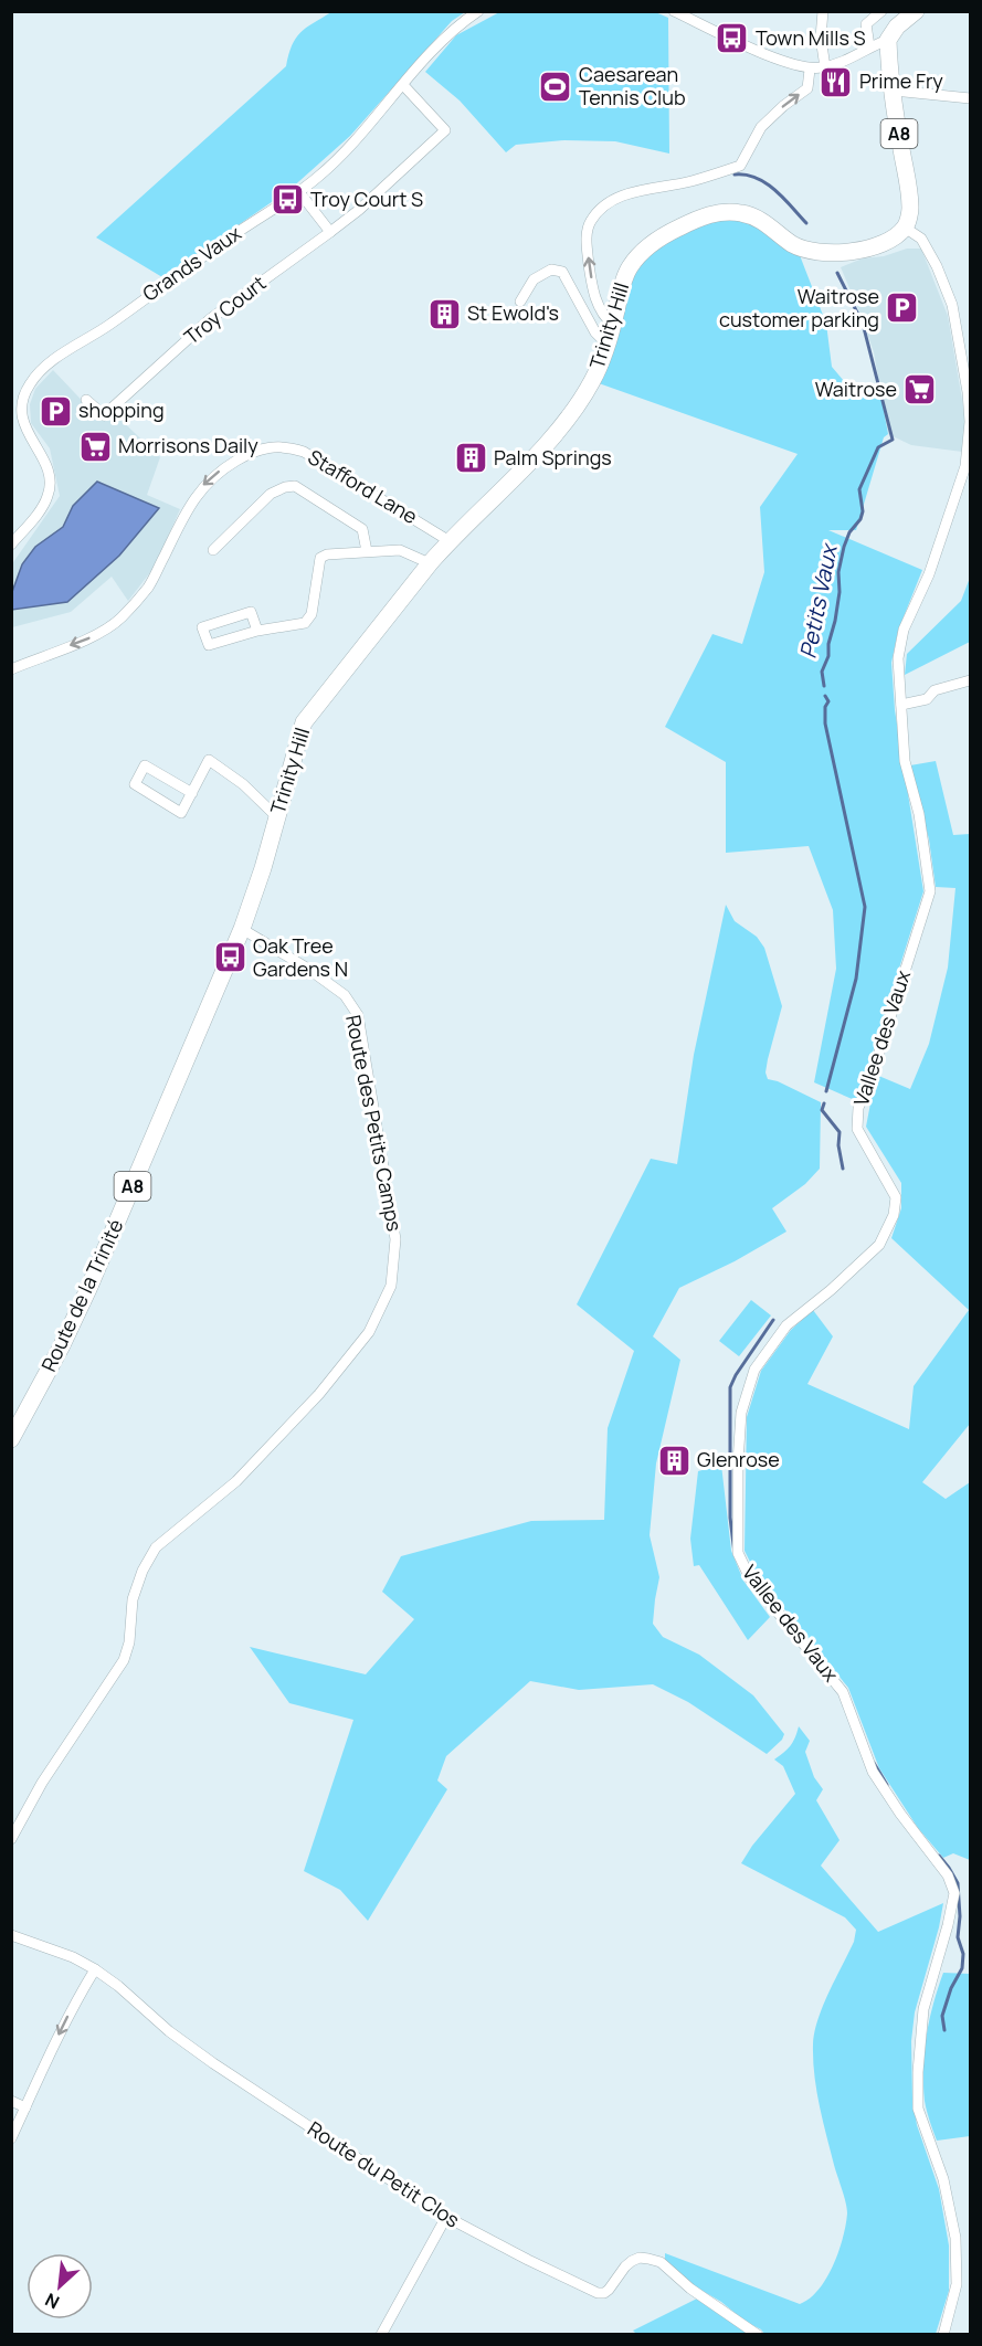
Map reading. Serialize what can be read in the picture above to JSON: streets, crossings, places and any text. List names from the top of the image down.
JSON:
{
  "streets": {
    "main road": ["A8", "Trinity Hill", "Route de la Trinité"],
    "street": [
      "Grands Vaux",
      "Troy Court",
      "Stafford Lane",
      "Vallee des Vaux",
      "Route des Petits Camps",
      "Route du Petit Clos"
    ]
  },
  "crossings": [
    ["A8", "Trinity Hill"],
    ["A8", "Vallee des Vaux"],
    ["Trinity Hill", "Stafford Lane"],
    ["Trinity Hill", "Vallee des Vaux"],
    ["Trinity Hill", "Route des Petits Camps"],
    ["Trinity Hill", "Route de la Trinité"],
    ["Route des Petits Camps", "Route de la Trinité"]
  ],
  "one_way": ["Stafford Lane"],
  "water": ["Petits Vaux"],
  "places": {
    "bus stop": ["Town Mills S", "Troy Court S", "Oak Tree Gardens N"],
    "restaurant": ["Prime Fry"],
    "sports": ["Caesarean Tennis Club"],
    "parking": ["Waitrose customer parking", "shopping"],
    "building": ["St Ewold's", "Palm Springs", "Glenrose"],
    "supermarket": ["Waitrose", "Morrisons Daily"]
  },
  "north": "bottom left"
}
